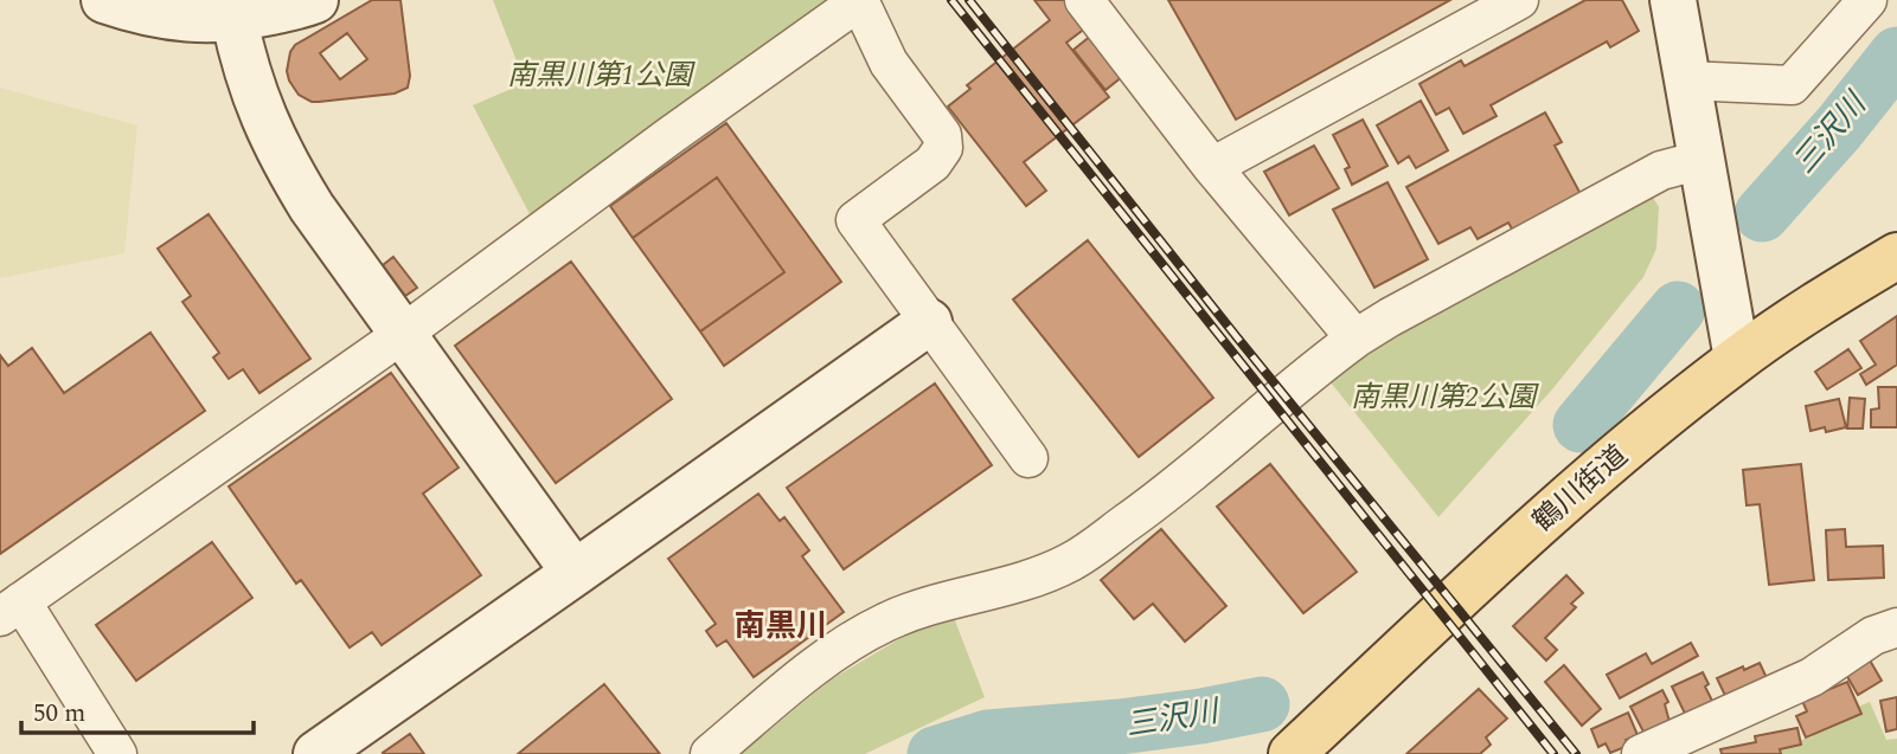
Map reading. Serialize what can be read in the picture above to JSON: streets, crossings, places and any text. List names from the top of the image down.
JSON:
{
  "streets": {
    "main road": ["鶴川街道"]
  },
  "districts": ["南黒川"],
  "water": ["三沢川"],
  "parks": ["南黒川第1公園", "南黒川第2公園"],
  "scale_bar": "50 m"
}
